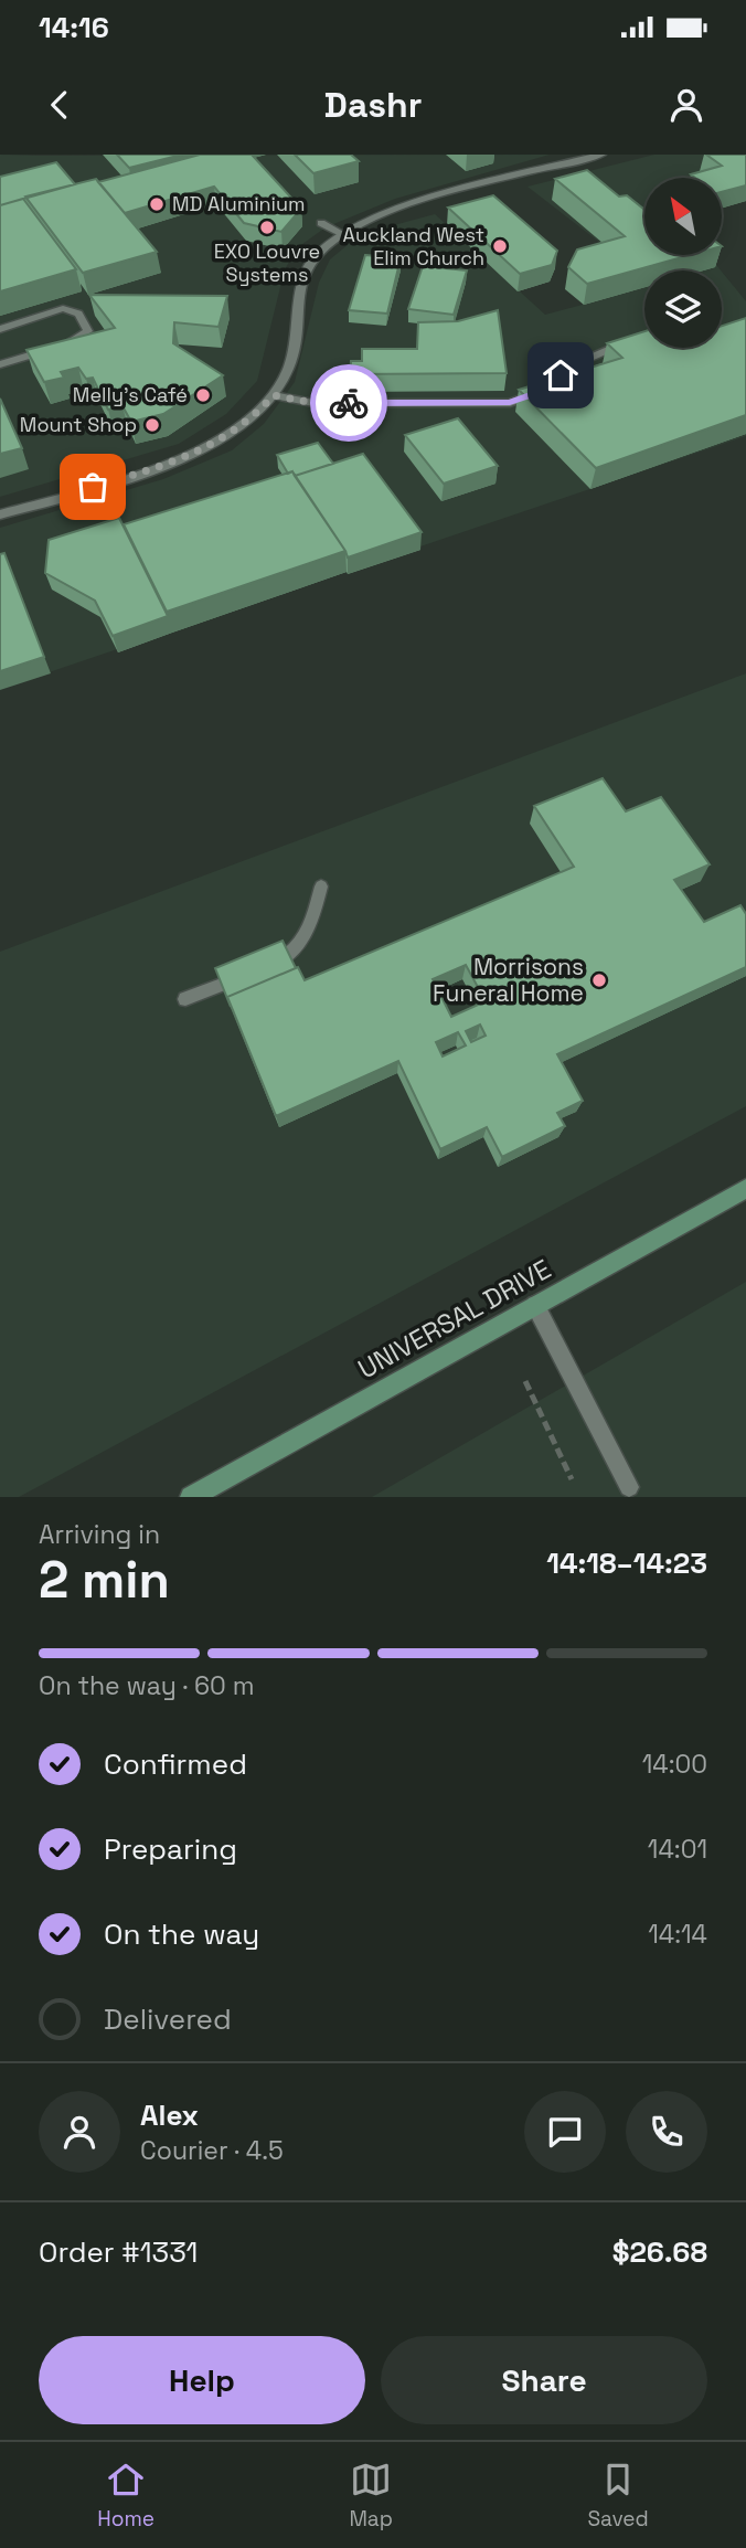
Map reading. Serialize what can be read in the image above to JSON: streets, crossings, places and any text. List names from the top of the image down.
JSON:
{
  "streets": {
    "main road": ["UNIVERSAL DRIVE"]
  },
  "places": [
    "MD Aluminium",
    "EXO Louvre Systems",
    "Auckland West Elim Church",
    "Melly's Café",
    "Mount Shop",
    "Morrisons Funeral Home"
  ],
  "north": "top left",
  "page": {
    "status": "14:16",
    "header": "Dashr",
    "heading": ["2 min", "Arriving in", "14:18–14:23"],
    "panel": [
      "Alex",
      "Courier · 4.5",
      "Order #1331",
      "$26.68"
    ],
    "bar": "On the way · 60 m",
    "list": [
      ["Confirmed", "14:00"],
      ["Preparing", "14:01"],
      ["On the way", "14:14"],
      "Delivered"
    ],
    "buttons": ["Help", "Share"],
    "tabs": ["Home", "Map", "Saved"]
  }
}
